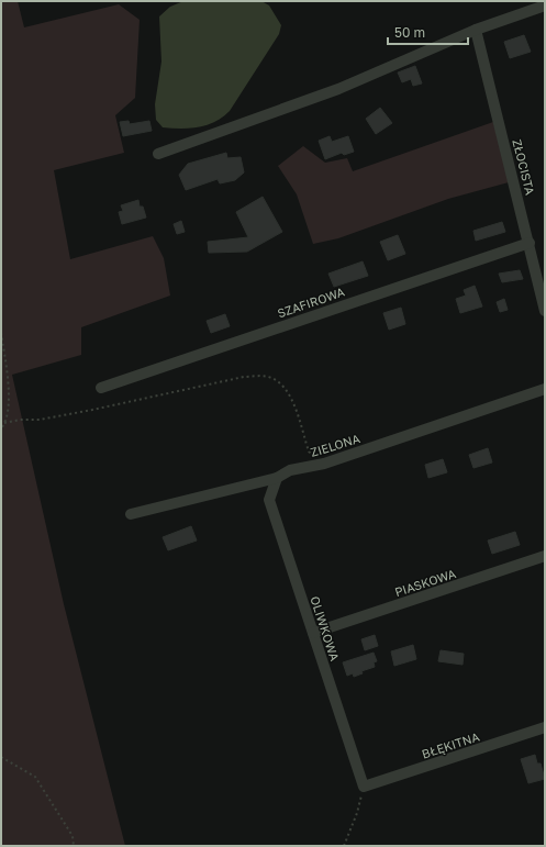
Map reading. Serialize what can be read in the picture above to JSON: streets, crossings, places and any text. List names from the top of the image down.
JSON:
{
  "streets": {
    "street": [
      "ZŁOCISTA",
      "SZAFIROWA",
      "ZIELONA",
      "PIASKOWA",
      "OLIWKOWA",
      "BŁĘKITNA"
    ]
  },
  "crossings": [
    ["ZŁOCISTA", "SZAFIROWA"],
    ["ZIELONA", "OLIWKOWA"],
    ["PIASKOWA", "OLIWKOWA"],
    ["OLIWKOWA", "BŁĘKITNA"]
  ],
  "scale_bar": "50 m"
}
